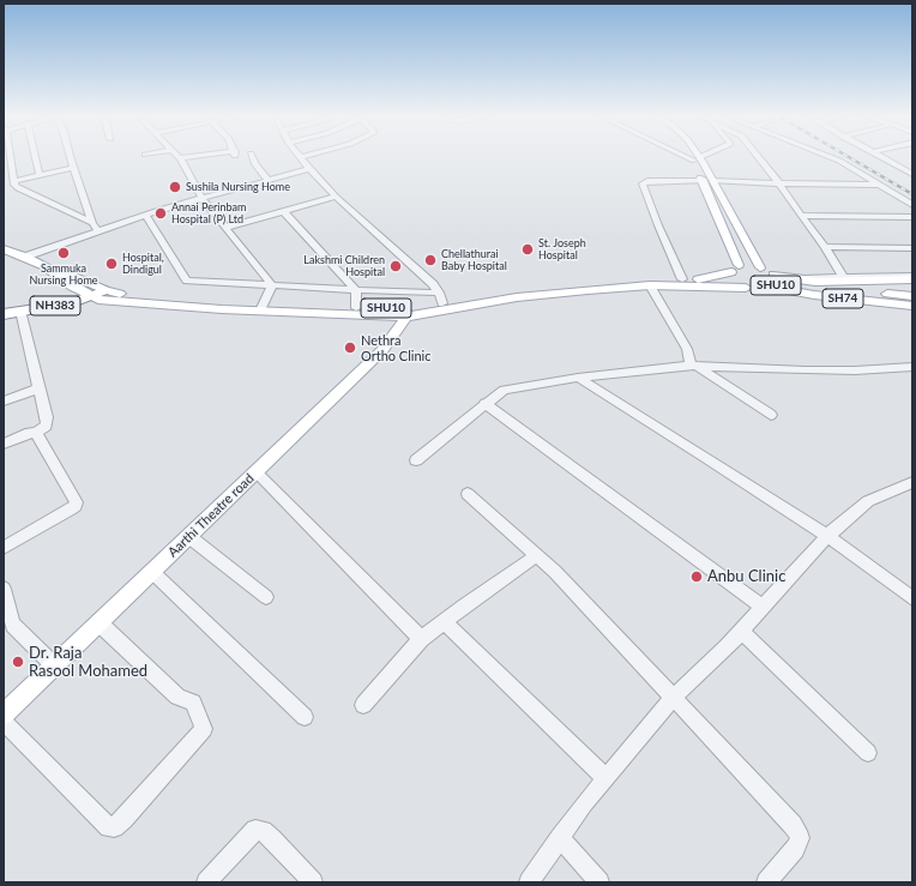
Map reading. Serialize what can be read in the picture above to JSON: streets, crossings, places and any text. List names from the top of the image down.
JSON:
{
  "streets": {
    "highway": ["NH383"],
    "main road": ["SHU10", "SH74", "Aarthi Theatre road"]
  },
  "crossings": [
    ["SHU10", "SH74"],
    ["SHU10", "NH383"],
    ["SHU10", "Aarthi Theatre road"]
  ],
  "places": [
    "Sushila Nursing Home",
    "Annai Perinbam Hospital (P) Ltd",
    "St. Joseph Hospital",
    "Sammuka Nursing Home",
    "Chellathurai Baby Hospital",
    "Hospital, Dindigul",
    "Lakshmi Children Hospital",
    "Nethra Ortho Clinic",
    "Anbu Clinic",
    "Dr. Raja Rasool Mohamed"
  ]
}
